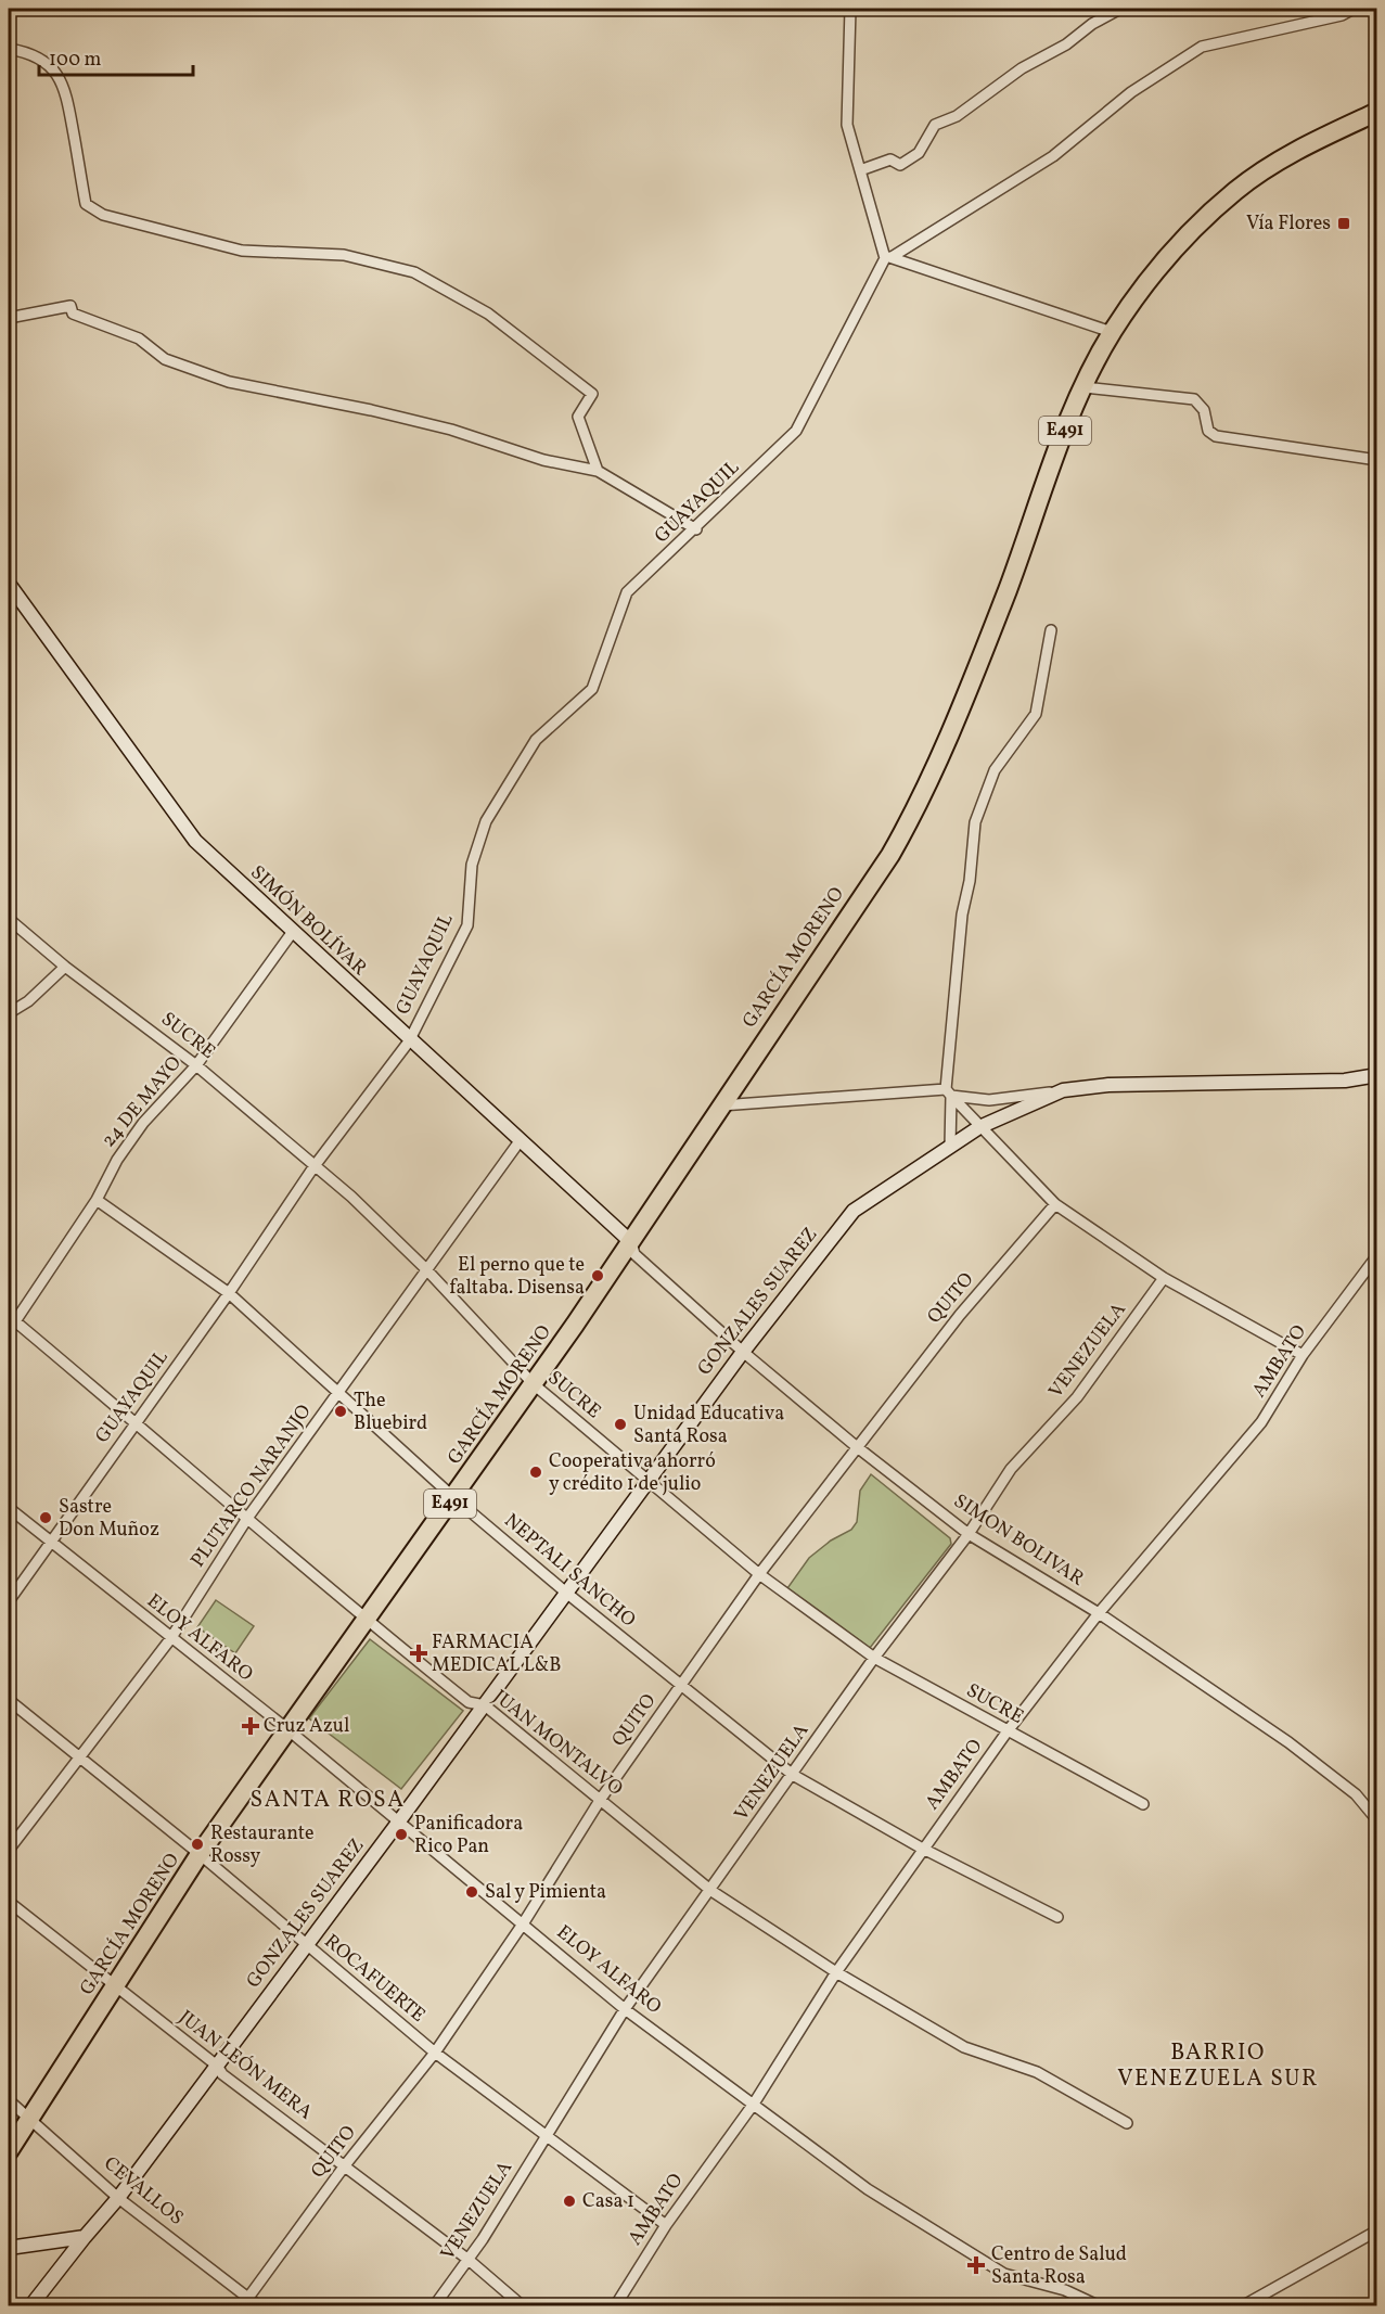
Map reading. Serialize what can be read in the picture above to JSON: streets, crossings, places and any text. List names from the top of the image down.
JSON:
{
  "streets": {
    "highway": ["E491", "GARCÍA MORENO"],
    "street": [
      "GUAYAQUIL",
      "SIMÓN BOLÍVAR",
      "SUCRE",
      "24 DE MAYO",
      "QUITO",
      "GONZALES SUAREZ",
      "VENEZUELA",
      "AMBATO",
      "PLUTARCO NARANJO",
      "SIMON BOLIVAR",
      "NEPTALI SANCHO",
      "ELOY ALFARO",
      "JUAN MONTALVO",
      "ROCAFUERTE",
      "JUAN LEÓN MERA",
      "CEVALLOS"
    ]
  },
  "crossings": [
    ["E491", "GARCÍA MORENO"],
    ["GUAYAQUIL", "SIMÓN BOLÍVAR"],
    ["GUAYAQUIL", "SUCRE"],
    ["GUAYAQUIL", "NEPTALI SANCHO"],
    ["GUAYAQUIL", "ELOY ALFARO"],
    ["GUAYAQUIL", "JUAN MONTALVO"],
    ["SIMÓN BOLÍVAR", "GARCÍA MORENO"],
    ["SIMÓN BOLÍVAR", "24 DE MAYO"],
    ["SIMÓN BOLÍVAR", "PLUTARCO NARANJO"],
    ["SIMÓN BOLÍVAR", "SIMON BOLIVAR"],
    ["GARCÍA MORENO", "SUCRE"],
    ["GARCÍA MORENO", "SIMON BOLIVAR"],
    ["GARCÍA MORENO", "NEPTALI SANCHO"],
    ["GARCÍA MORENO", "ELOY ALFARO"],
    ["GARCÍA MORENO", "JUAN MONTALVO"],
    ["GARCÍA MORENO", "ROCAFUERTE"],
    ["GARCÍA MORENO", "JUAN LEÓN MERA"],
    ["GARCÍA MORENO", "CEVALLOS"],
    ["SUCRE", "24 DE MAYO"],
    ["SUCRE", "QUITO"],
    ["SUCRE", "GONZALES SUAREZ"],
    ["SUCRE", "VENEZUELA"],
    ["SUCRE", "AMBATO"],
    ["SUCRE", "PLUTARCO NARANJO"],
    ["24 DE MAYO", "NEPTALI SANCHO"],
    ["24 DE MAYO", "JUAN MONTALVO"],
    ["QUITO", "SIMON BOLIVAR"],
    ["QUITO", "NEPTALI SANCHO"],
    ["QUITO", "ELOY ALFARO"],
    ["QUITO", "JUAN MONTALVO"],
    ["QUITO", "ROCAFUERTE"],
    ["QUITO", "JUAN LEÓN MERA"],
    ["QUITO", "CEVALLOS"],
    ["GONZALES SUAREZ", "SIMON BOLIVAR"],
    ["GONZALES SUAREZ", "NEPTALI SANCHO"],
    ["GONZALES SUAREZ", "ELOY ALFARO"],
    ["GONZALES SUAREZ", "JUAN MONTALVO"],
    ["GONZALES SUAREZ", "ROCAFUERTE"],
    ["GONZALES SUAREZ", "JUAN LEÓN MERA"],
    ["GONZALES SUAREZ", "CEVALLOS"],
    ["VENEZUELA", "SIMON BOLIVAR"],
    ["VENEZUELA", "NEPTALI SANCHO"],
    ["VENEZUELA", "ELOY ALFARO"],
    ["VENEZUELA", "JUAN MONTALVO"],
    ["VENEZUELA", "ROCAFUERTE"],
    ["VENEZUELA", "JUAN LEÓN MERA"],
    ["AMBATO", "SIMON BOLIVAR"],
    ["AMBATO", "NEPTALI SANCHO"],
    ["AMBATO", "ELOY ALFARO"],
    ["AMBATO", "JUAN MONTALVO"],
    ["AMBATO", "ROCAFUERTE"],
    ["PLUTARCO NARANJO", "NEPTALI SANCHO"],
    ["PLUTARCO NARANJO", "ELOY ALFARO"],
    ["PLUTARCO NARANJO", "JUAN MONTALVO"],
    ["PLUTARCO NARANJO", "ROCAFUERTE"]
  ],
  "districts": ["SANTA ROSA", "BARRIO VENEZUELA SUR"],
  "places": {
    "transit": ["Vía Flores"],
    "other": [
      "El perno que te faltaba. Disensa",
      "The Bluebird",
      "Unidad Educativa Santa Rosa",
      "Cooperativa ahorró y crédito 1 de julio",
      "Sastre Don Muñoz",
      "Panificadora Rico Pan",
      "Restaurante Rossy",
      "Sal y Pimienta",
      "Casa 1"
    ],
    "health": ["FARMACIA MEDICAL L&B", "Cruz Azul", "Centro de Salud Santa Rosa"]
  },
  "scale_bar": "100 m"
}
